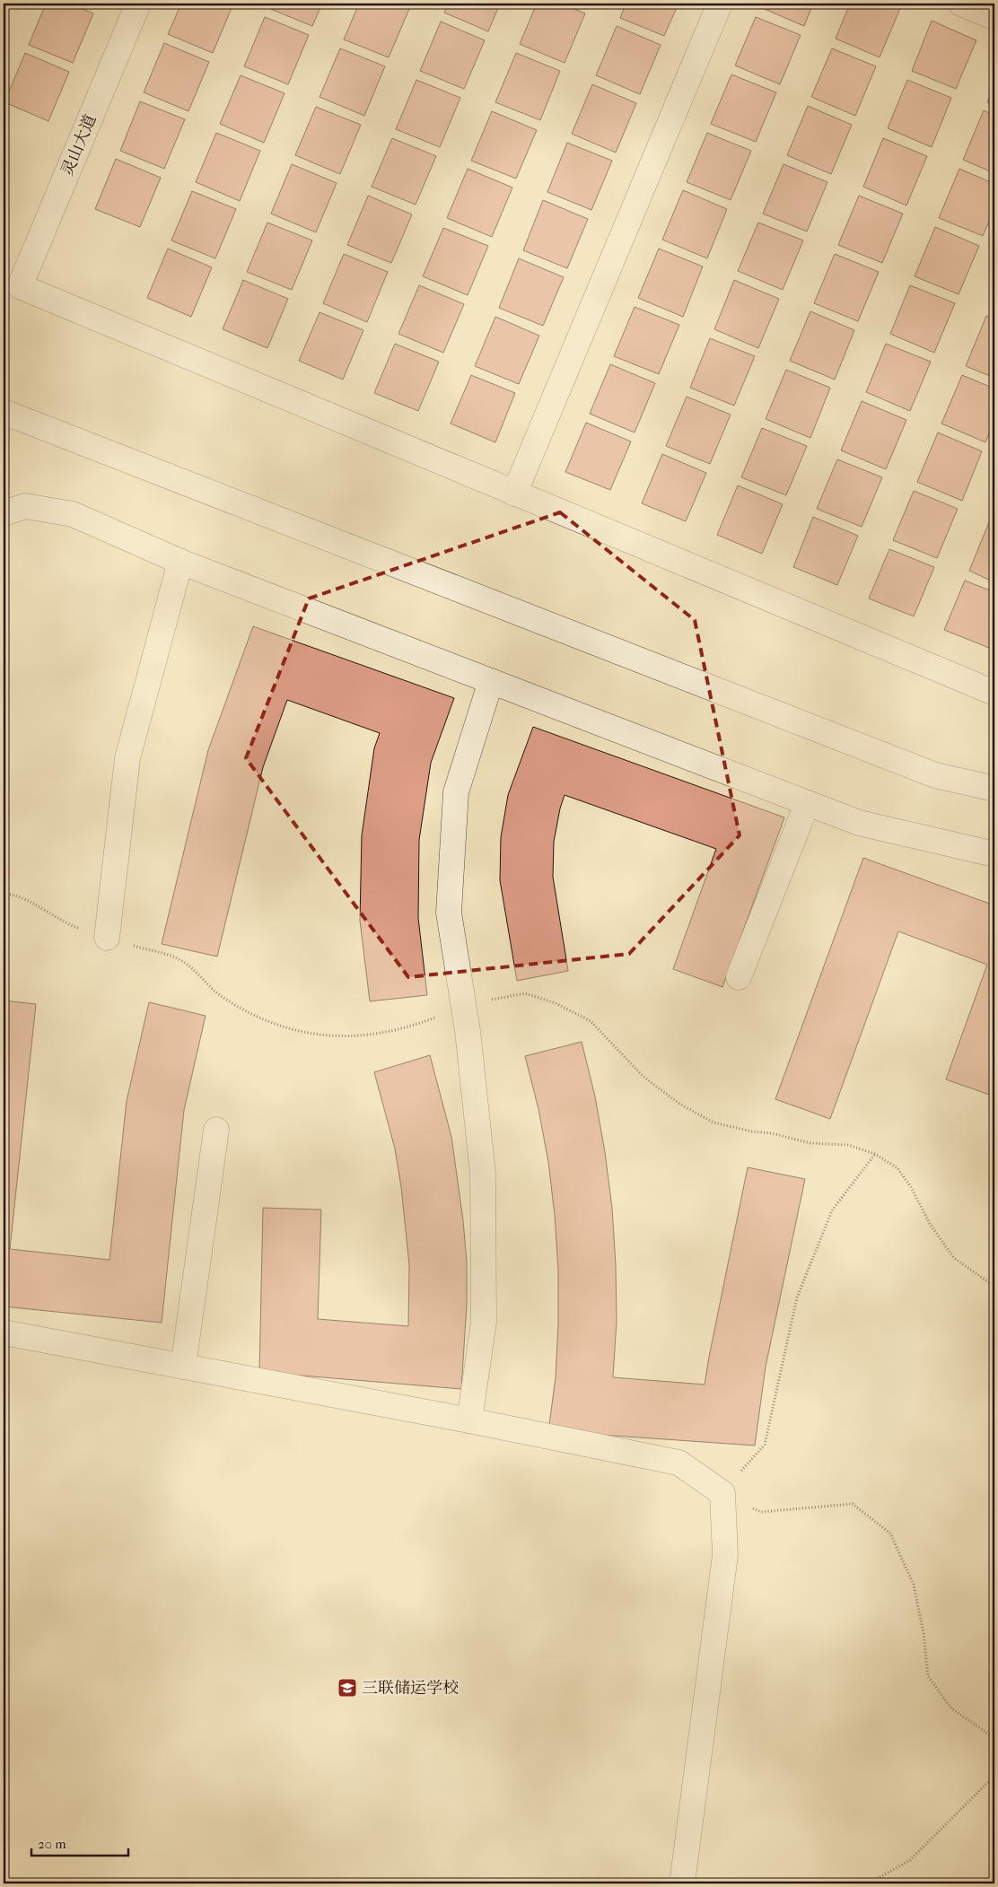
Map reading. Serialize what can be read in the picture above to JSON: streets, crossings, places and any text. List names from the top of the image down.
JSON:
{
  "streets": {
    "street": ["灵山大道"]
  },
  "places": {
    "school or university": ["三联储运学校"]
  },
  "scale_bar": "20 m"
}
